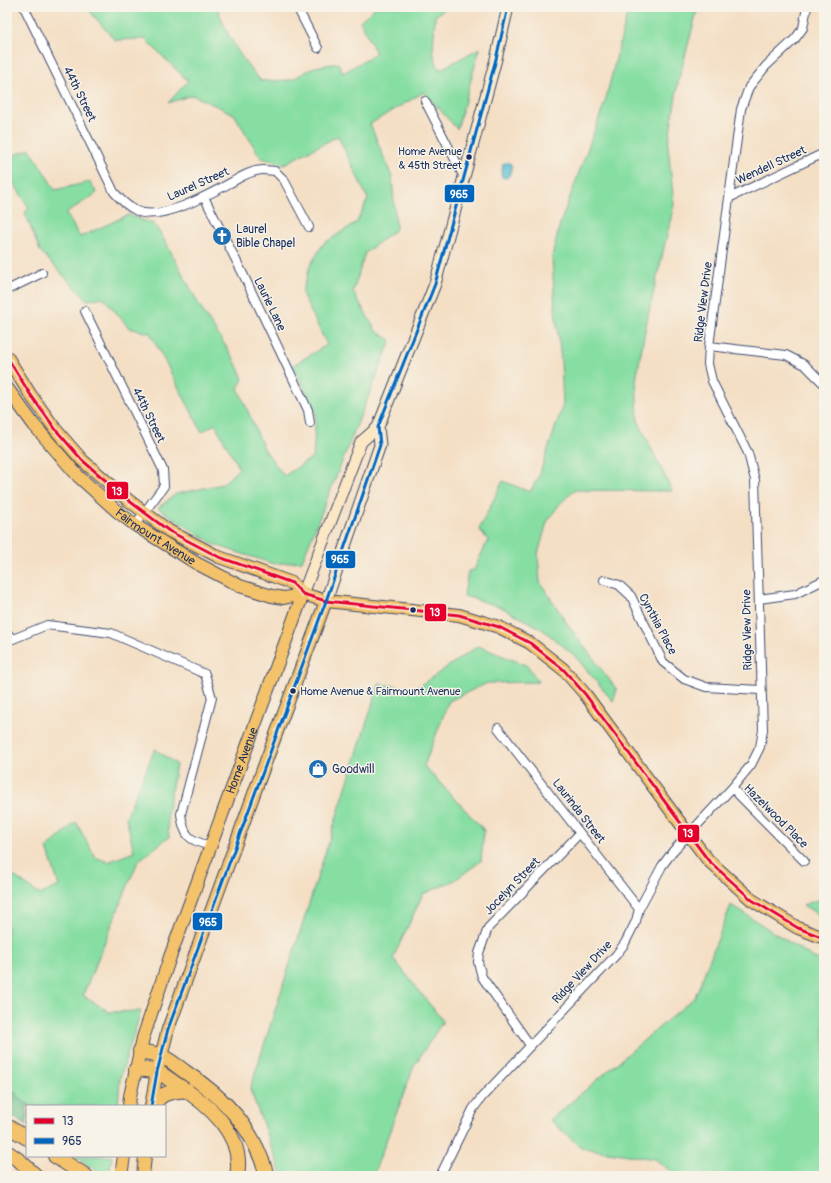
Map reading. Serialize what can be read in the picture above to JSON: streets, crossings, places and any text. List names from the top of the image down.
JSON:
{
  "streets": {
    "main road": ["Fairmount Avenue", "Home Avenue"],
    "street": [
      "44th Street",
      "Wendell Street",
      "Laurel Street",
      "Ridge View Drive",
      "Laurie Lane",
      "Cynthia Place",
      "Laurinda Street",
      "Hazelwood Place",
      "Jocelyn Street"
    ]
  },
  "crossings": [
    ["44th Street", "Laurel Street"],
    ["44th Street", "Fairmount Avenue"],
    ["Wendell Street", "Ridge View Drive"],
    ["Laurel Street", "Laurie Lane"],
    ["Ridge View Drive", "Fairmount Avenue"],
    ["Ridge View Drive", "Cynthia Place"],
    ["Ridge View Drive", "Laurinda Street"],
    ["Ridge View Drive", "Hazelwood Place"],
    ["Ridge View Drive", "Jocelyn Street"],
    ["Fairmount Avenue", "Home Avenue"],
    ["Laurinda Street", "Jocelyn Street"]
  ],
  "places": {
    "other": ["Home Avenue & 45th Street", "Home Avenue & Fairmount Avenue"],
    "church": ["Laurel Bible Chapel"],
    "shop": ["Goodwill"]
  },
  "lines": ["transit line 965", "transit line 13"],
  "legend": ["13", "965"]
}
